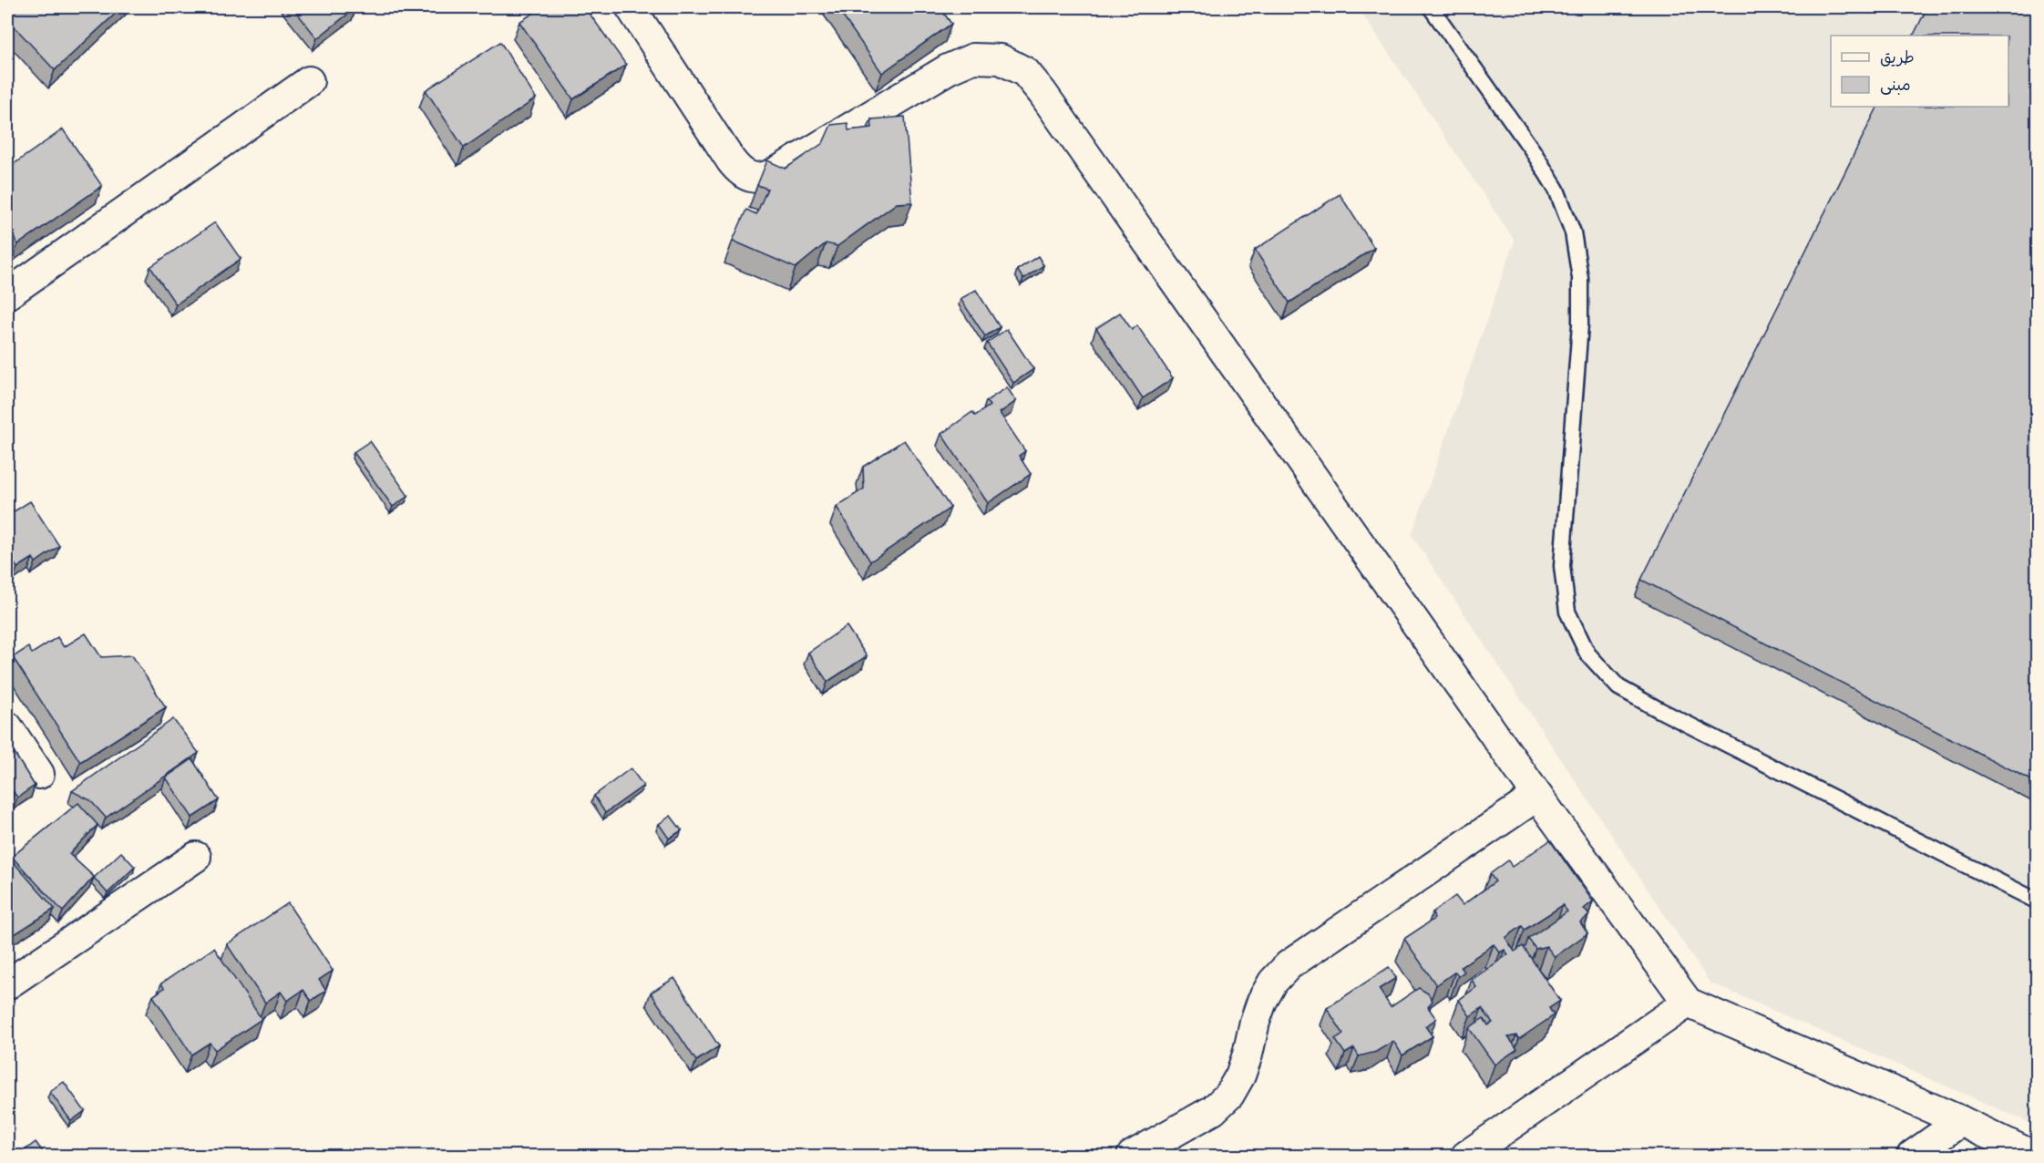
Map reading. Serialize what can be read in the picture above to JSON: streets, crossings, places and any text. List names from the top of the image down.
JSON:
{
  "legend": ["طريق", "مبنى"]
}
